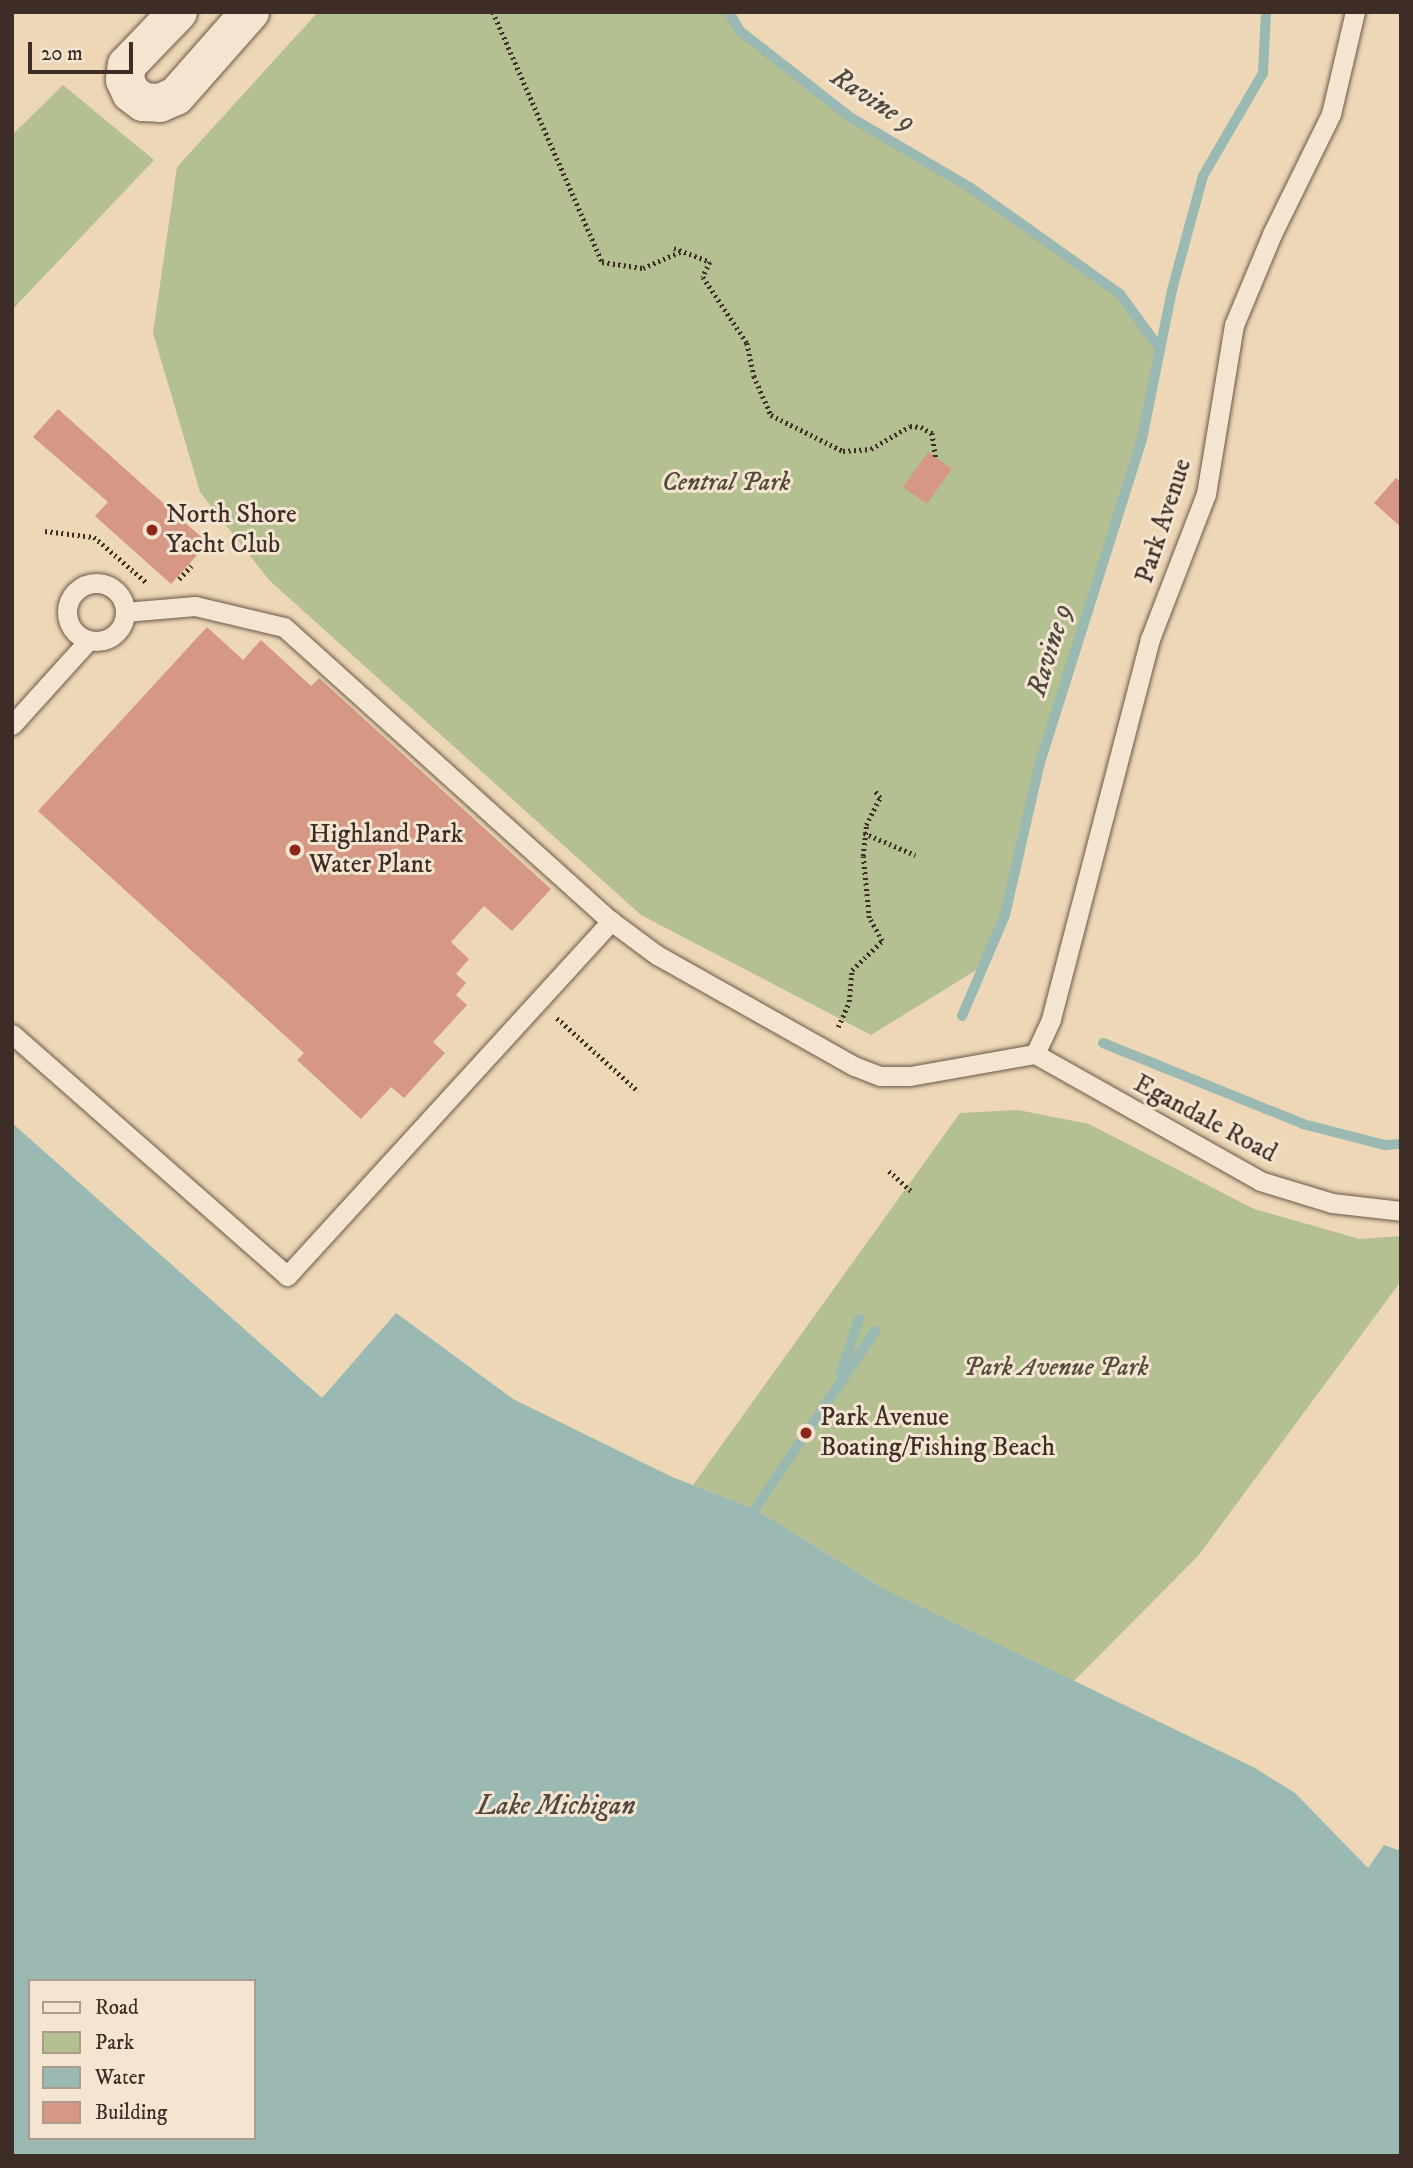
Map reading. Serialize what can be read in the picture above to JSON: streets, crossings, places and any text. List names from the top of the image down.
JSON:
{
  "streets": {
    "lane": ["Park Avenue", "Egandale Road"]
  },
  "crossings": [
    ["Park Avenue", "Egandale Road"]
  ],
  "water": ["Ravine 9", "Lake Michigan"],
  "parks": ["Central Park", "Park Avenue Park"],
  "places": ["North Shore Yacht Club", "Highland Park Water Plant", "Park Avenue Boating/Fishing Beach"],
  "legend": [
    "Road",
    "Park",
    "Water",
    "Building"
  ],
  "scale_bar": "20 m"
}
